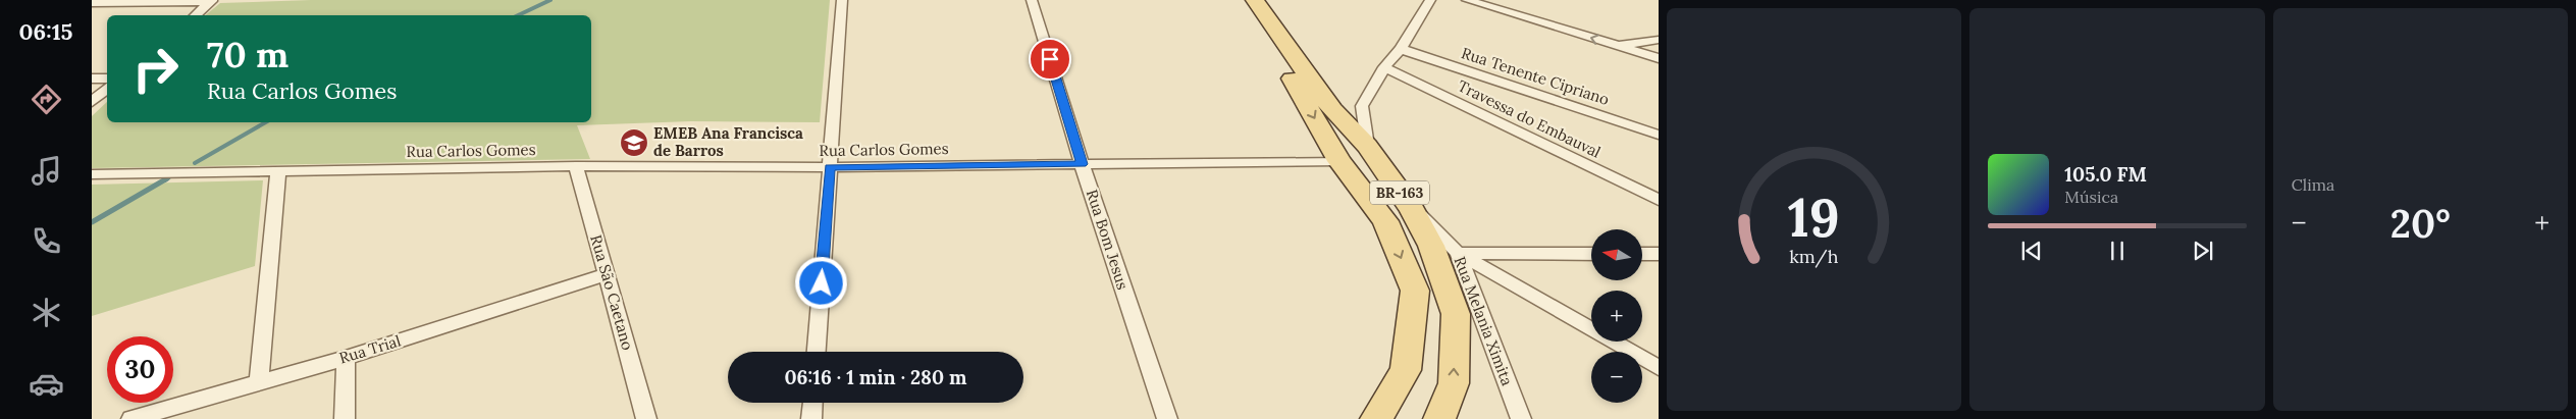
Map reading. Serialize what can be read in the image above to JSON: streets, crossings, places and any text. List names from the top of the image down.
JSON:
{
  "streets": {
    "main road": ["BR-163"],
    "street": [
      "Rua Tenente Cipriano",
      "Travessa do Embauval",
      "Rua Carlos Gomes",
      "Rua Bom Jesus",
      "Rua São Caetano",
      "Rua Melania Ximita",
      "Rua Trial"
    ]
  },
  "crossings": [
    ["Rua Carlos Gomes", "BR-163"],
    ["Rua Carlos Gomes", "Rua Bom Jesus"],
    ["Rua Carlos Gomes", "Rua São Caetano"],
    ["BR-163", "Rua Melania Ximita"],
    ["Rua São Caetano", "Rua Trial"]
  ],
  "places": {
    "school or university": ["EMEB Ana Francisca de Barros"]
  },
  "north": "left",
  "page": {
    "tabs": "06:15",
    "tile": "Clima",
    "turn": ["70 m", "Rua Carlos Gomes"],
    "song": ["105.0 FM", "Música"],
    "heat": ["−", "20°", "+"],
    "map_buttons": ["+", "−"],
    "limit": "30",
    "trip": "06:16 · 1 min · 280 m",
    "gauge": ["19", "km/h"]
  }
}
